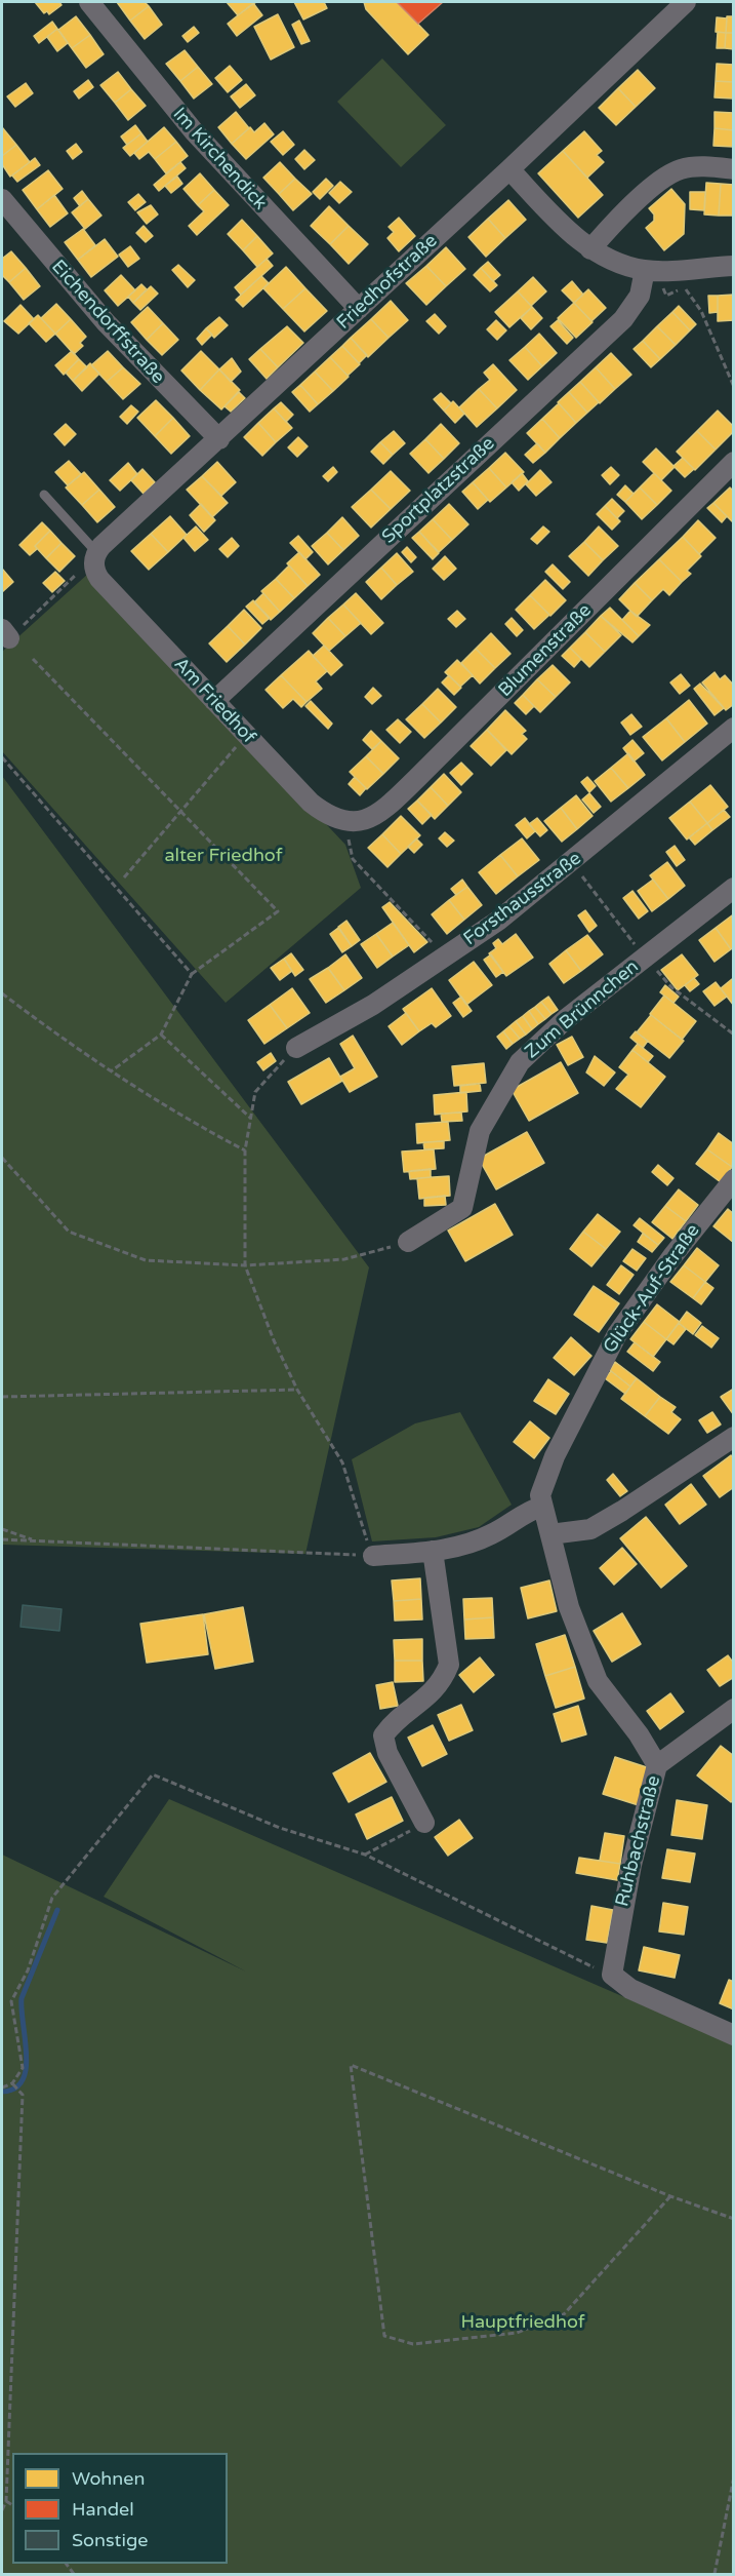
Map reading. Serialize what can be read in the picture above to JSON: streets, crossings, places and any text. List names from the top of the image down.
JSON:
{
  "streets": {
    "street": [
      "Im Kirchendick",
      "Friedhofstraße",
      "Eichendorffstraße",
      "Sportplatzstraße",
      "Blumenstraße",
      "Am Friedhof",
      "Forsthausstraße",
      "Zum Brünnchen",
      "Glück-Auf-Straße",
      "Ruhbachstraße"
    ]
  },
  "crossings": [
    ["Im Kirchendick", "Friedhofstraße"],
    ["Friedhofstraße", "Eichendorffstraße"],
    ["Friedhofstraße", "Am Friedhof"],
    ["Sportplatzstraße", "Am Friedhof"],
    ["Blumenstraße", "Am Friedhof"]
  ],
  "parks": ["alter Friedhof", "Hauptfriedhof"],
  "legend": ["Wohnen", "Handel", "Sonstige"]
}
